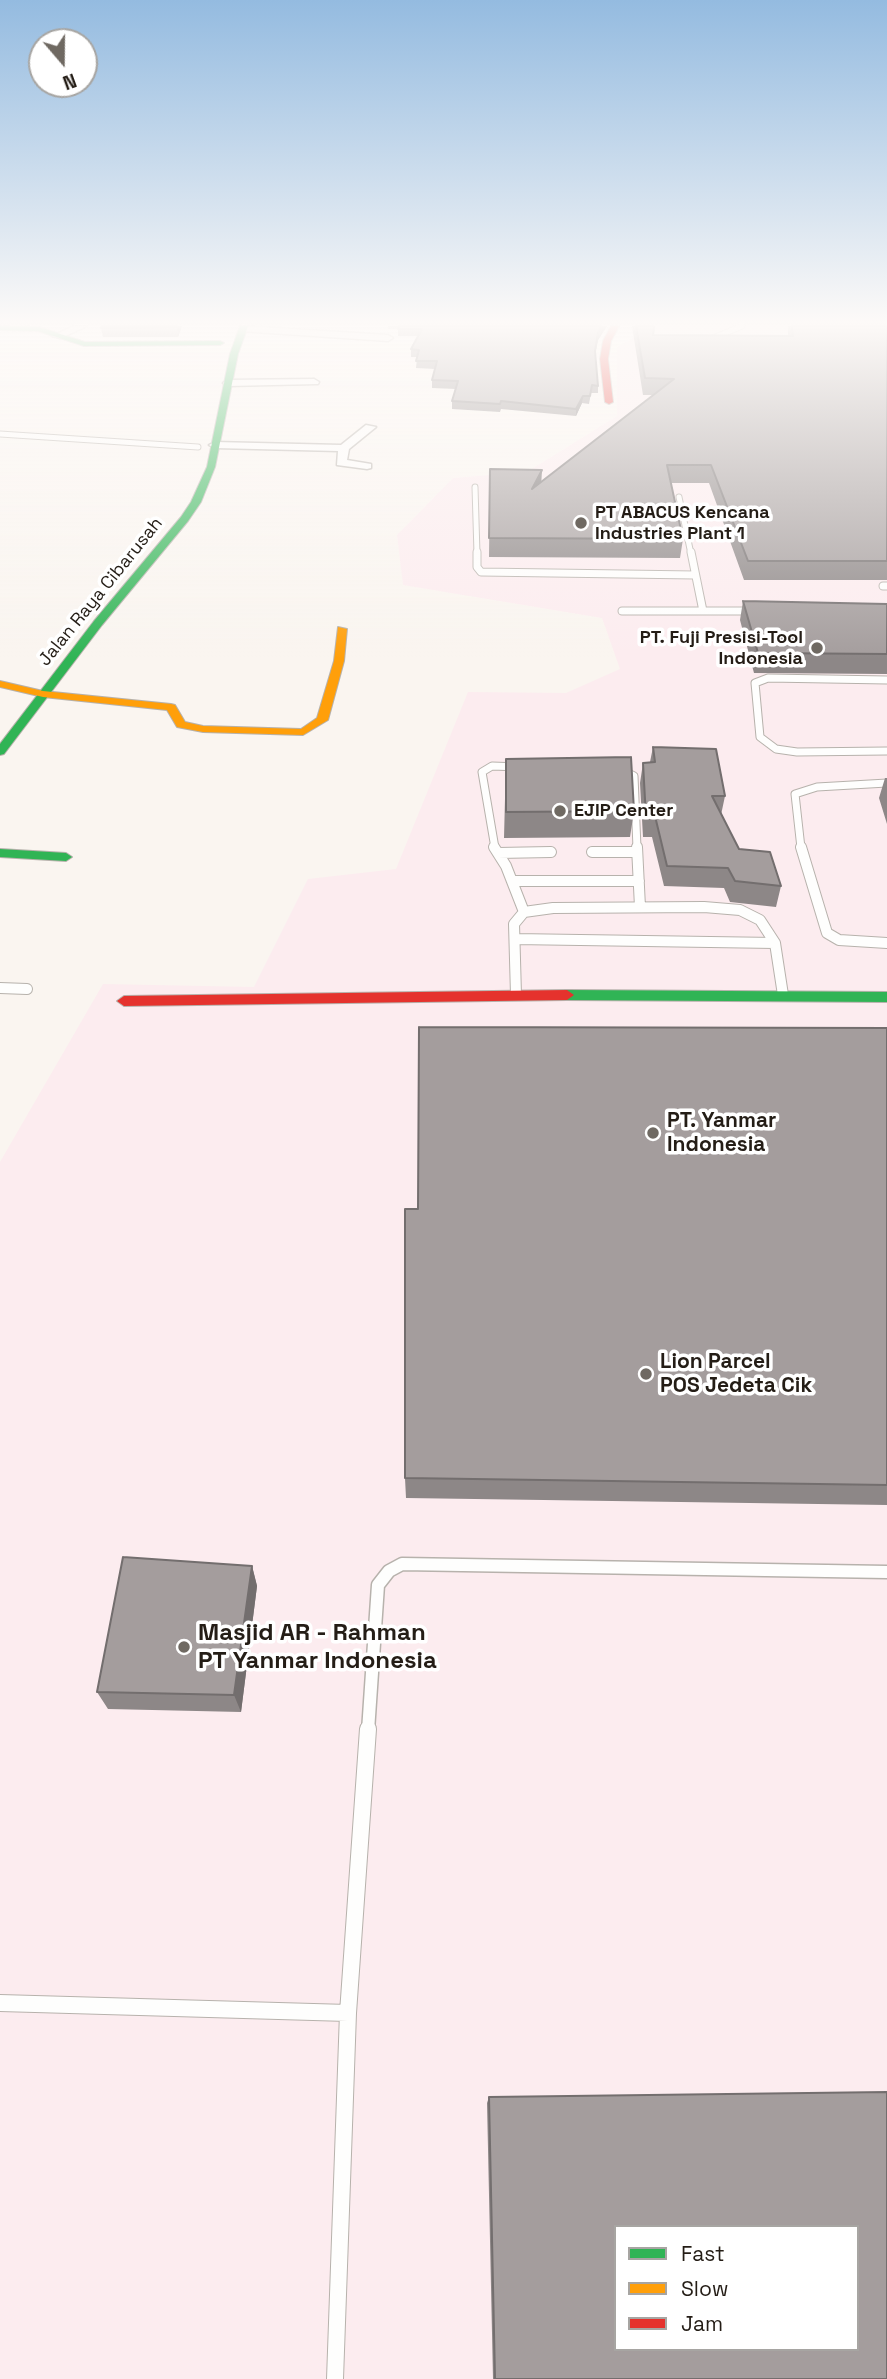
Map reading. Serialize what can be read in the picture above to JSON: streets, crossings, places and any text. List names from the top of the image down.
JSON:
{
  "streets": {
    "street": ["Jalan Raya Cibarusah"]
  },
  "places": [
    "PT ABACUS Kencana Industries Plant 1",
    "PT. Fuji Presisi-Tool Indonesia",
    "EJIP Center",
    "PT. Yanmar Indonesia",
    "Lion Parcel POS Jedeta Cik",
    "Masjid AR - Rahman PT Yanmar Indonesia"
  ],
  "legend": ["Fast", "Slow", "Jam"],
  "north": "bottom"
}
